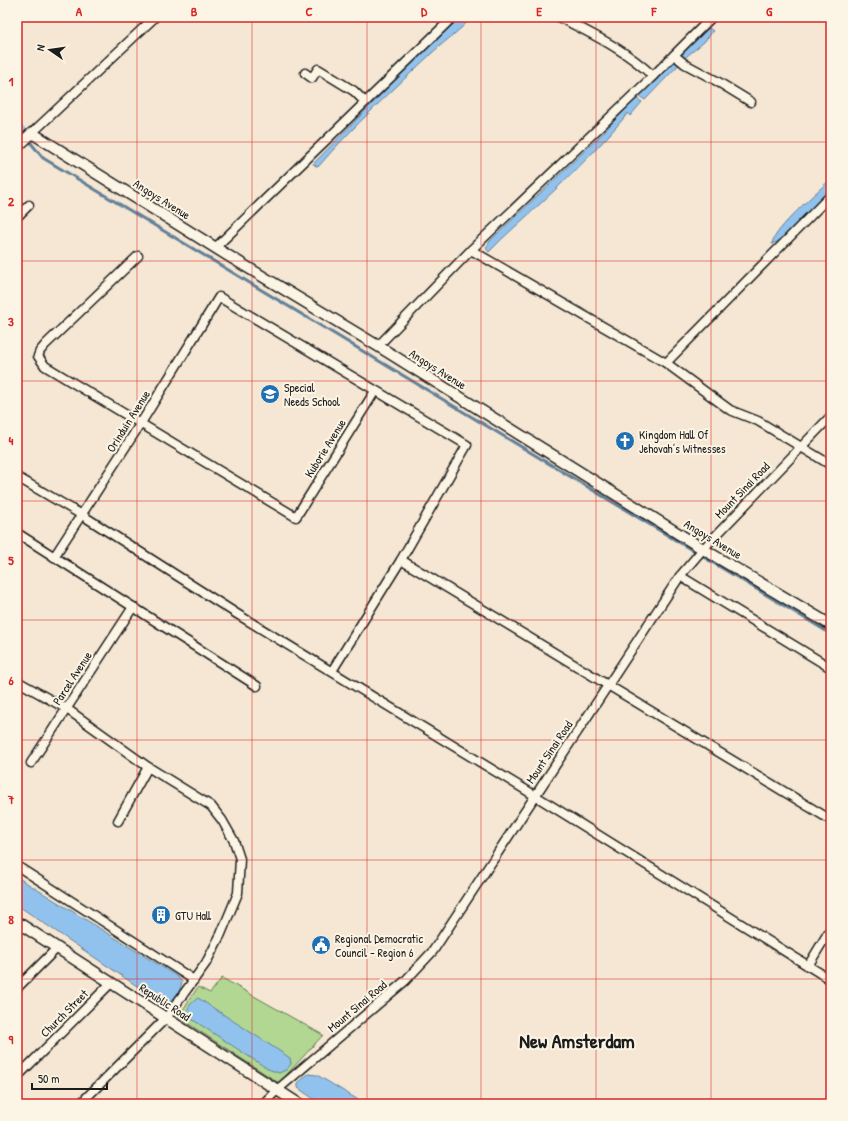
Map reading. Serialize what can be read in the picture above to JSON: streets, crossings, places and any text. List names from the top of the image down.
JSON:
{
  "streets": {
    "street": [
      "Angoys Avenue",
      "Orinduin Avenue",
      "Kuborie Avenue",
      "Mount Sinai Road",
      "Parcel Avenue",
      "Republic Road",
      "Church Street"
    ]
  },
  "crossings": [
    ["Angoys Avenue", "Mount Sinai Road"],
    ["Orinduin Avenue", "Kuborie Avenue"],
    ["Mount Sinai Road", "Republic Road"],
    ["Republic Road", "Church Street"]
  ],
  "districts": ["New Amsterdam"],
  "places": {
    "school or university": ["Special Needs School"],
    "church": ["Kingdom Hall Of Jehovah’s Witnesses"],
    "building": ["GTU Hall"],
    "public building": ["Regional Democratic Council - Region 6"]
  },
  "scale_bar": "50 m",
  "north": "left",
  "grid": {
    "columns": [
      "A",
      "B",
      "C",
      "D",
      "E",
      "F",
      "G"
    ],
    "rows": [
      "1",
      "2",
      "3",
      "4",
      "5",
      "6",
      "7",
      "8",
      "9"
    ]
  }
}
